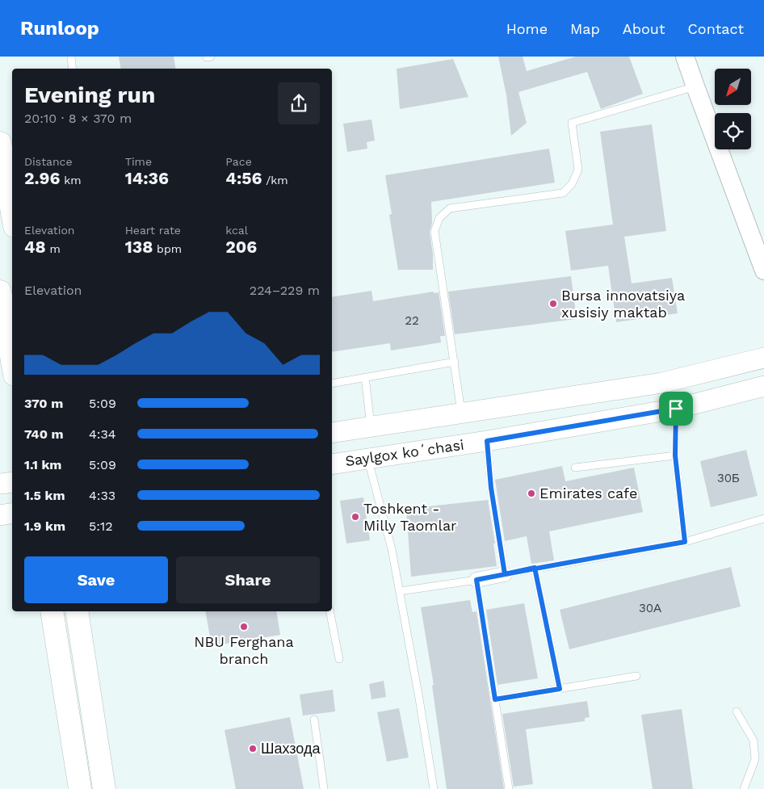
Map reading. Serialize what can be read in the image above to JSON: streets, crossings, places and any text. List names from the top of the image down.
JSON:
{
  "streets": {
    "main road": ["Saylgox koʻchasi"]
  },
  "places": [
    "Bursa innovatsiya xusisiy maktab",
    "Emirates cafe",
    "Toshkent - Milly Taomlar",
    "NBU Ferghana branch",
    "Шахзода"
  ],
  "house_numbers": ["22", "30Б", "30А"],
  "north": "bottom left",
  "page": {
    "header": "Runloop",
    "nav": [
      "Home",
      "Map",
      "About",
      "Contact"
    ],
    "heading": ["Evening run", "20:10 · 8 × 370 m"],
    "stats": [
      ["Distance", "2.96 km"],
      ["Time", "14:36"],
      ["Pace", "4:56 /km"],
      ["Elevation", "48 m"],
      ["Heart rate", "138 bpm"],
      ["kcal", "206"]
    ],
    "chart": ["Elevation", "224–229 m"],
    "list": [
      {
        "name": "370 m",
        "note": "5:09"
      },
      {
        "name": "740 m",
        "note": "4:34"
      },
      {
        "name": "1.1 km",
        "note": "5:09"
      },
      {
        "name": "1.5 km",
        "note": "4:33"
      },
      {
        "name": "1.9 km",
        "note": "5:12"
      }
    ],
    "buttons": ["Save", "Share"]
  }
}
